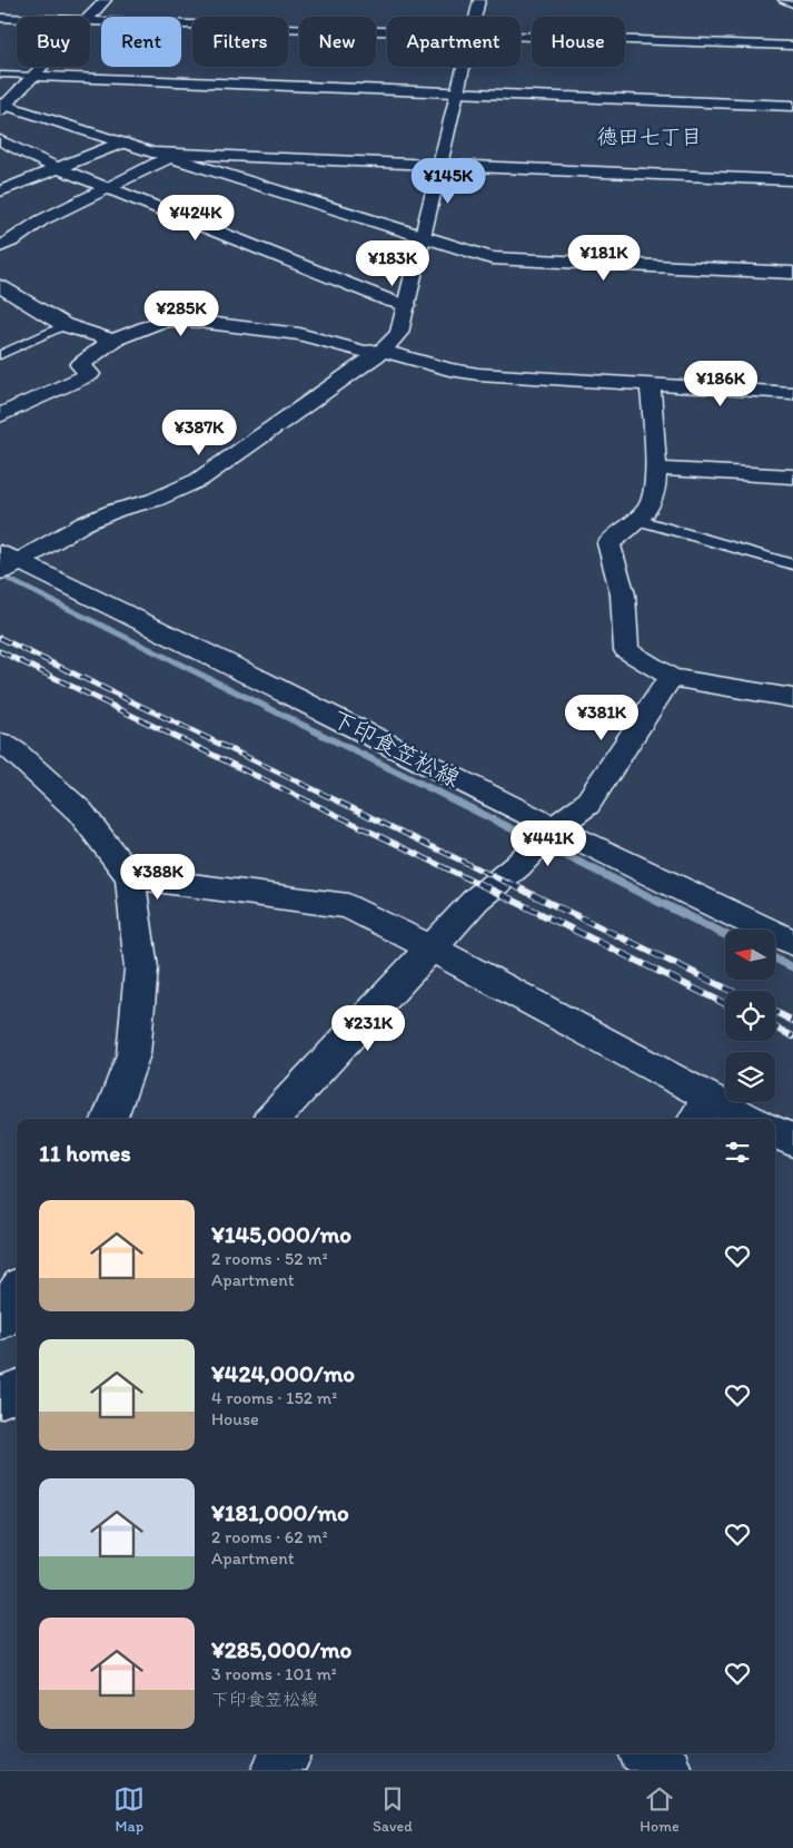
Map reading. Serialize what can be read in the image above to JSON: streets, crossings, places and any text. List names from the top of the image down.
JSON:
{
  "streets": {
    "street": ["下印食笠松線"]
  },
  "districts": ["徳田七丁目"],
  "north": "left",
  "page": {
    "chip": [
      "Buy",
      "Rent",
      "Filters",
      "New",
      "Apartment",
      "House"
    ],
    "price": [
      "¥145K",
      "¥424K",
      "¥181K",
      "¥183K",
      "¥285K",
      "¥186K",
      "¥387K",
      "¥381K",
      "¥441K",
      "¥388K",
      "¥231K"
    ],
    "heading": "11 homes",
    "list": [
      {
        "name": "¥145,000/mo",
        "note": "2 rooms · 52 m² · Apartment"
      },
      {
        "name": "¥424,000/mo",
        "note": "4 rooms · 152 m² · House"
      },
      {
        "name": "¥181,000/mo",
        "note": "2 rooms · 62 m² · Apartment"
      },
      {
        "name": "¥285,000/mo",
        "note": "3 rooms · 101 m² · 下印食笠松線"
      }
    ],
    "tabs": ["Map", "Saved", "Home"]
  }
}
